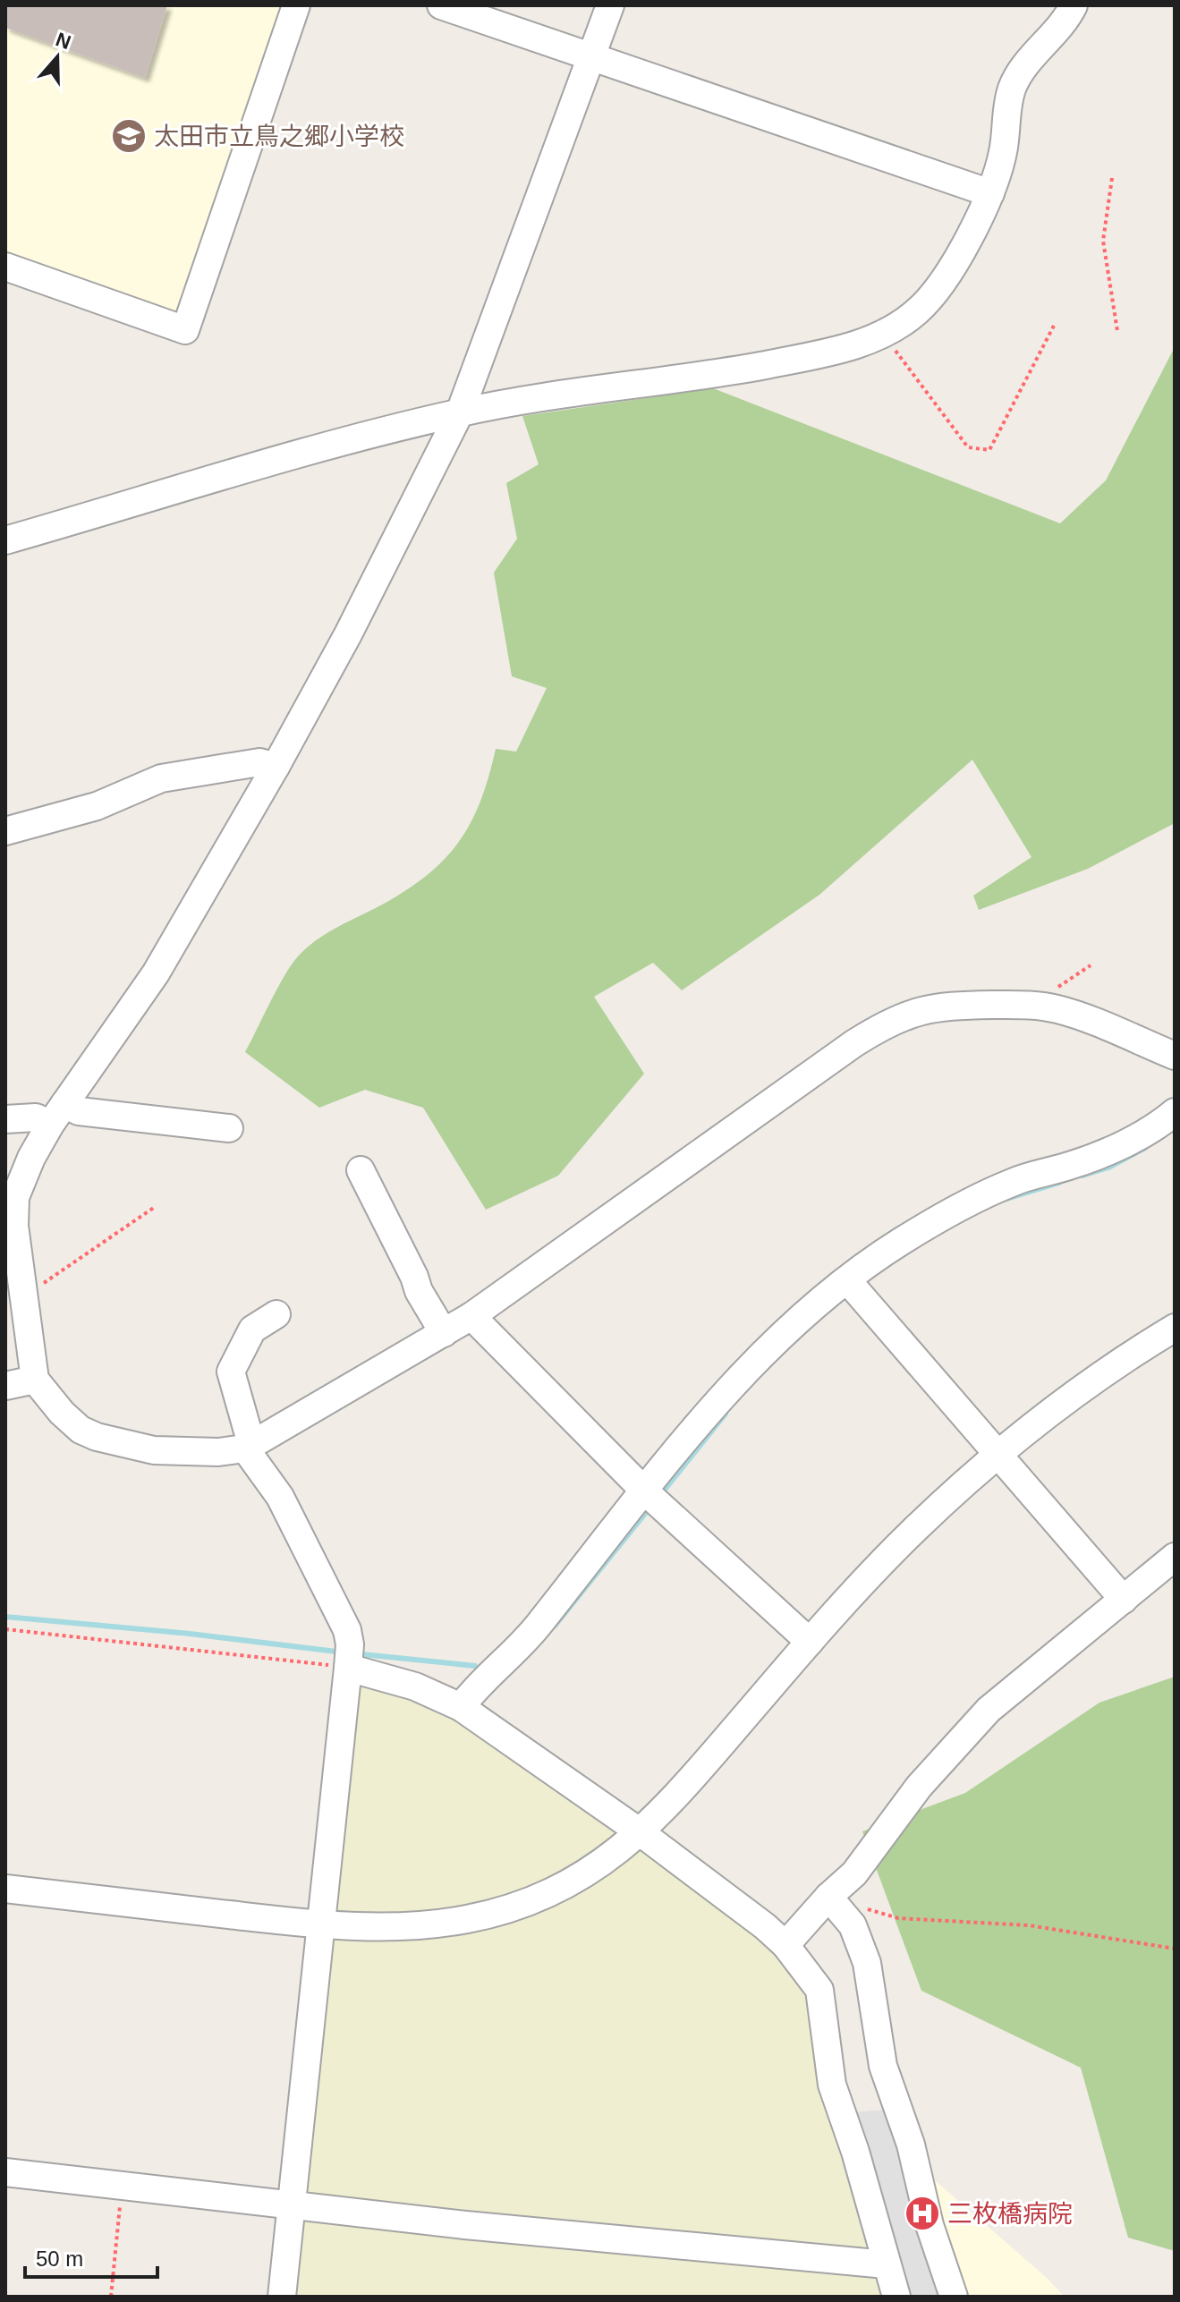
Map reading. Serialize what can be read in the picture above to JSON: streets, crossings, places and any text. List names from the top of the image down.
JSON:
{
  "places": {
    "school or university": ["太田市立鳥之郷小学校"],
    "hospital": ["三枚橋病院"]
  },
  "scale_bar": "50 m",
  "north": "top"
}
